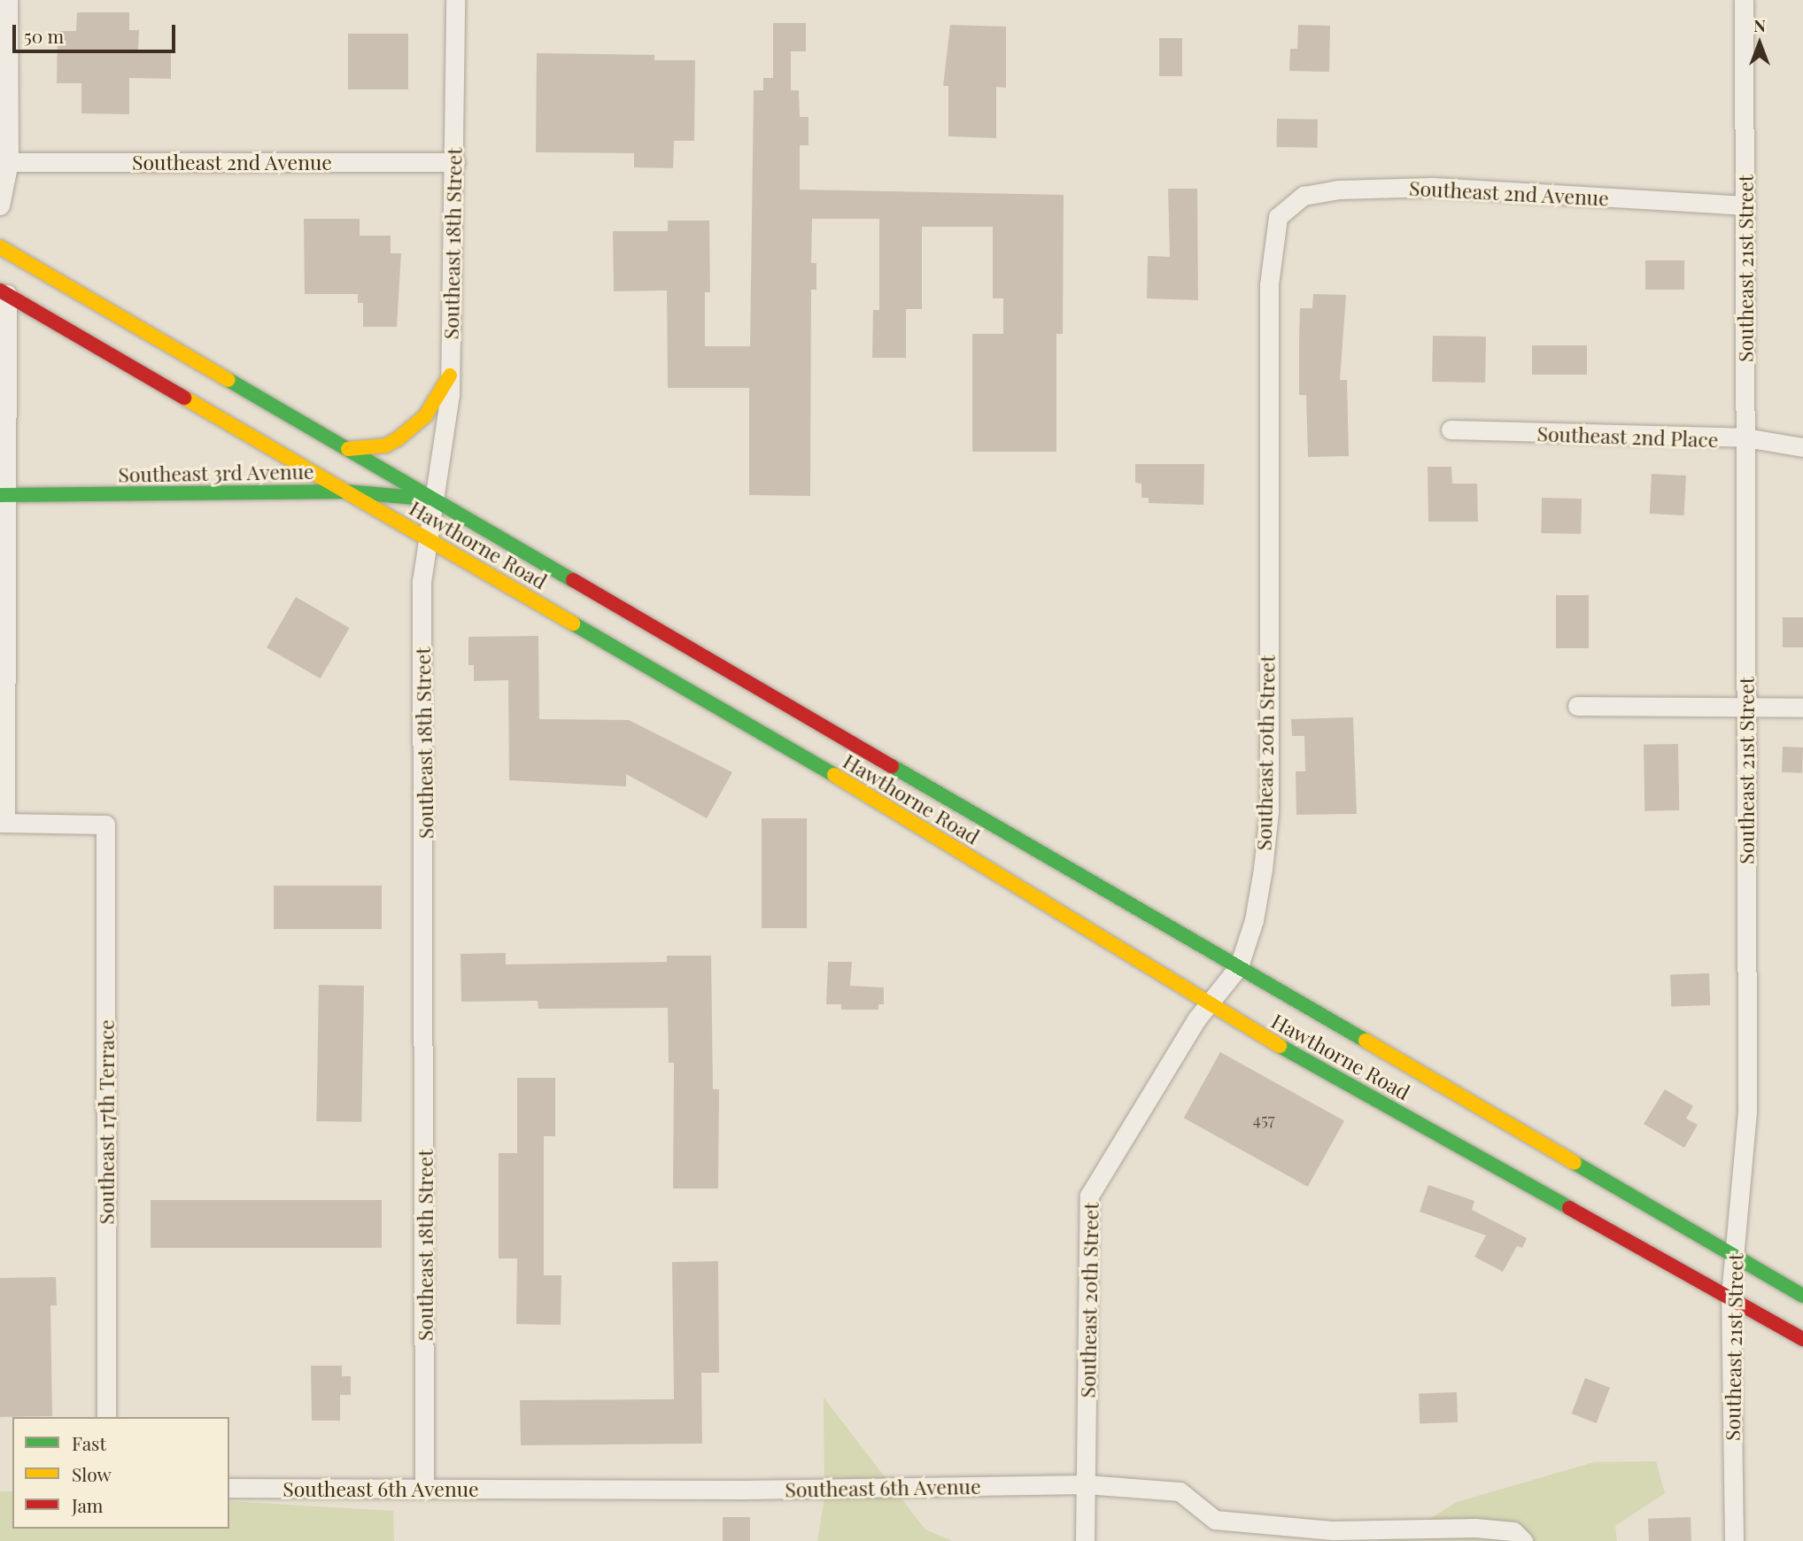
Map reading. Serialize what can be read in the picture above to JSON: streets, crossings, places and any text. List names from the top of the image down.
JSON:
{
  "streets": {
    "main road": ["Southeast 3rd Avenue", "Hawthorne Road"],
    "street": [
      "Southeast 2nd Avenue",
      "Southeast 18th Street",
      "Southeast 21st Street",
      "Southeast 2nd Place",
      "Southeast 20th Street",
      "Southeast 17th Terrace",
      "Southeast 6th Avenue"
    ]
  },
  "crossings": [
    ["Southeast 2nd Avenue", "Southeast 18th Street"],
    ["Southeast 2nd Avenue", "Southeast 21st Street"],
    ["Southeast 2nd Avenue", "Southeast 20th Street"],
    ["Southeast 18th Street", "Southeast 3rd Avenue"],
    ["Southeast 18th Street", "Hawthorne Road"],
    ["Southeast 18th Street", "Southeast 6th Avenue"],
    ["Southeast 21st Street", "Southeast 2nd Place"],
    ["Southeast 21st Street", "Hawthorne Road"],
    ["Southeast 3rd Avenue", "Hawthorne Road"],
    ["Hawthorne Road", "Southeast 20th Street"],
    ["Southeast 20th Street", "Southeast 6th Avenue"]
  ],
  "house_numbers": ["457"],
  "legend": ["Fast", "Slow", "Jam"],
  "scale_bar": "50 m",
  "north": "top"
}
